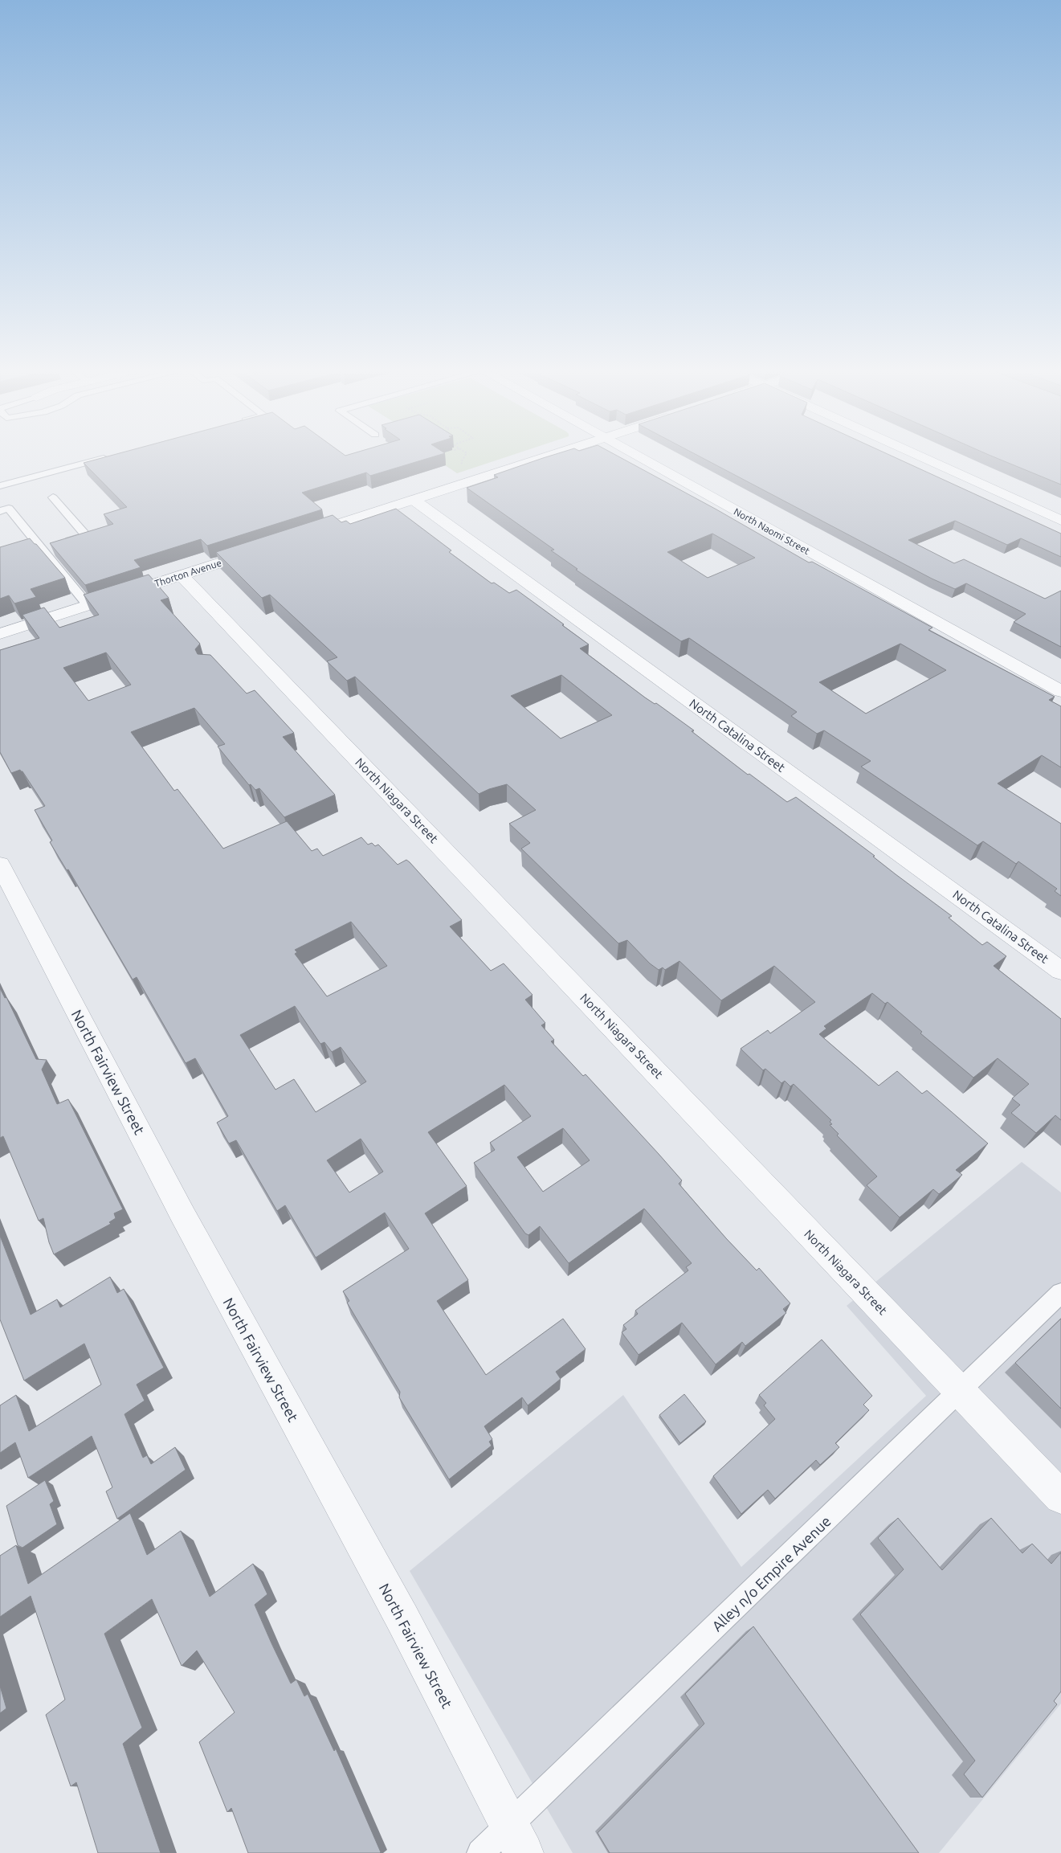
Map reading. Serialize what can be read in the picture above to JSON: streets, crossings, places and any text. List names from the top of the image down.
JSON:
{
  "streets": {
    "street": [
      "North Naomi Street",
      "Thorton Avenue",
      "North Catalina Street",
      "North Niagara Street",
      "North Fairview Street"
    ],
    "lane": ["Alley n/o Empire Avenue"]
  },
  "crossings": [
    ["Thorton Avenue", "North Niagara Street"],
    ["North Niagara Street", "Alley n/o Empire Avenue"],
    ["North Fairview Street", "Alley n/o Empire Avenue"]
  ]
}
